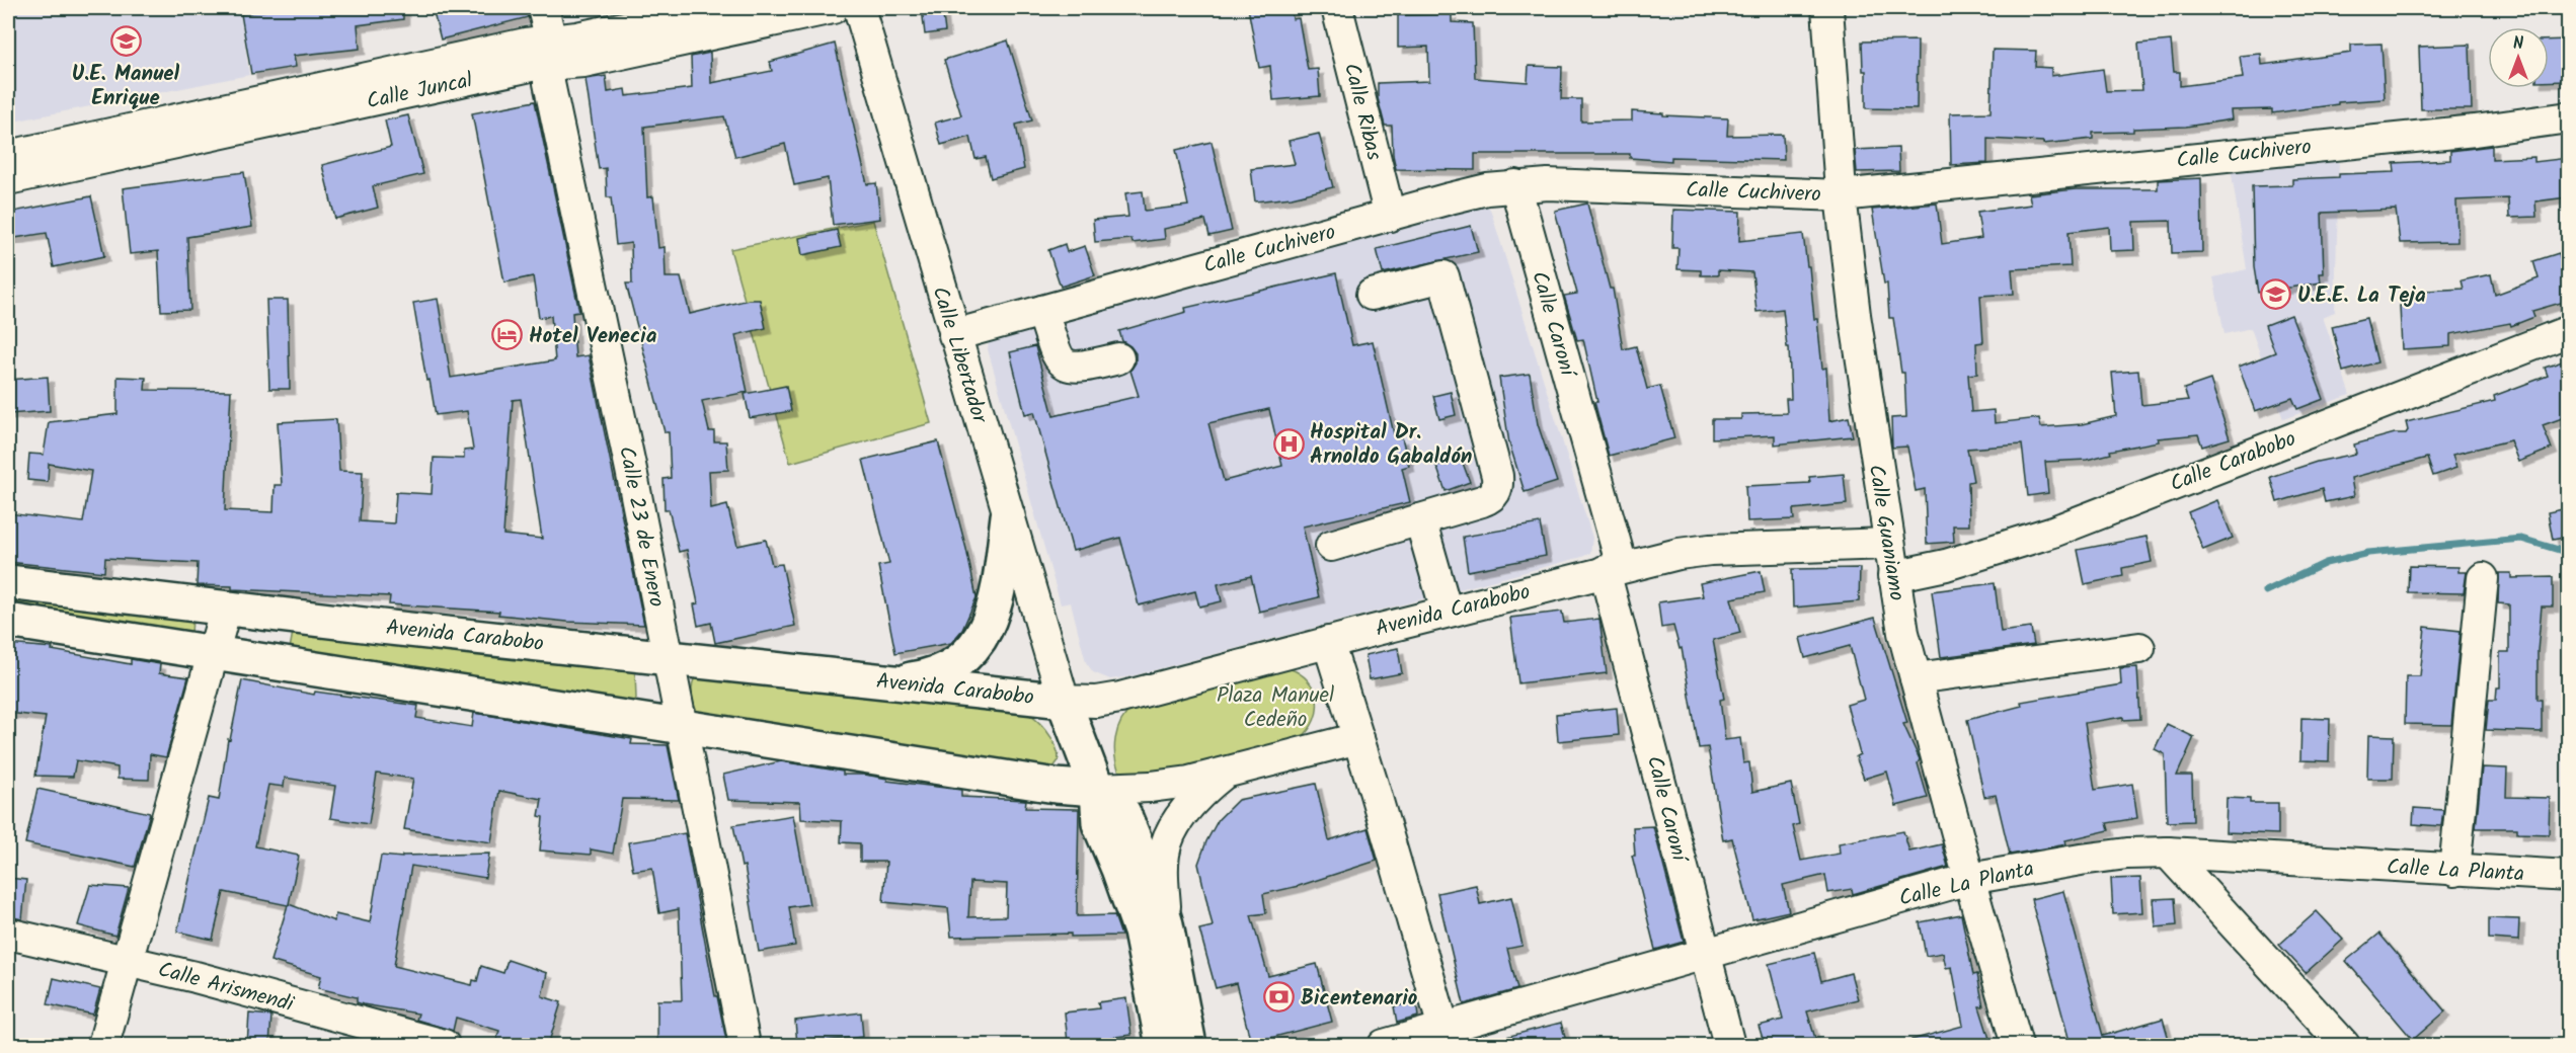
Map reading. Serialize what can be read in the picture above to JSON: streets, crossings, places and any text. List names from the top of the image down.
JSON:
{
  "streets": {
    "highway": ["Avenida Carabobo"],
    "street": [
      "Calle Juncal",
      "Calle Ribas",
      "Calle Cuchivero",
      "Calle Caroní",
      "Calle Libertador",
      "Calle Carabobo",
      "Calle 23 de Enero",
      "Calle Guaniamo",
      "Calle La Planta",
      "Calle Arismendi"
    ]
  },
  "crossings": [
    ["Calle Juncal", "Calle 23 de Enero"],
    ["Calle Ribas", "Calle Cuchivero"],
    ["Calle Cuchivero", "Calle Caroní"],
    ["Calle Cuchivero", "Calle Libertador"],
    ["Calle Cuchivero", "Calle Guaniamo"],
    ["Calle Caroní", "Avenida Carabobo"],
    ["Calle Caroní", "Calle La Planta"],
    ["Calle Libertador", "Avenida Carabobo"],
    ["Calle Carabobo", "Calle Guaniamo"],
    ["Calle 23 de Enero", "Avenida Carabobo"],
    ["Calle Guaniamo", "Avenida Carabobo"],
    ["Calle Guaniamo", "Calle La Planta"]
  ],
  "parks": ["Plaza Manuel Cedeño"],
  "places": {
    "school or university": ["U.E. Manuel Enrique", "U.E.E. La Teja"],
    "hotel": ["Hotel Venecia"],
    "hospital": ["Hospital Dr. Arnoldo Gabaldón"],
    "bank": ["Bicentenario"]
  },
  "north": "top"
}
